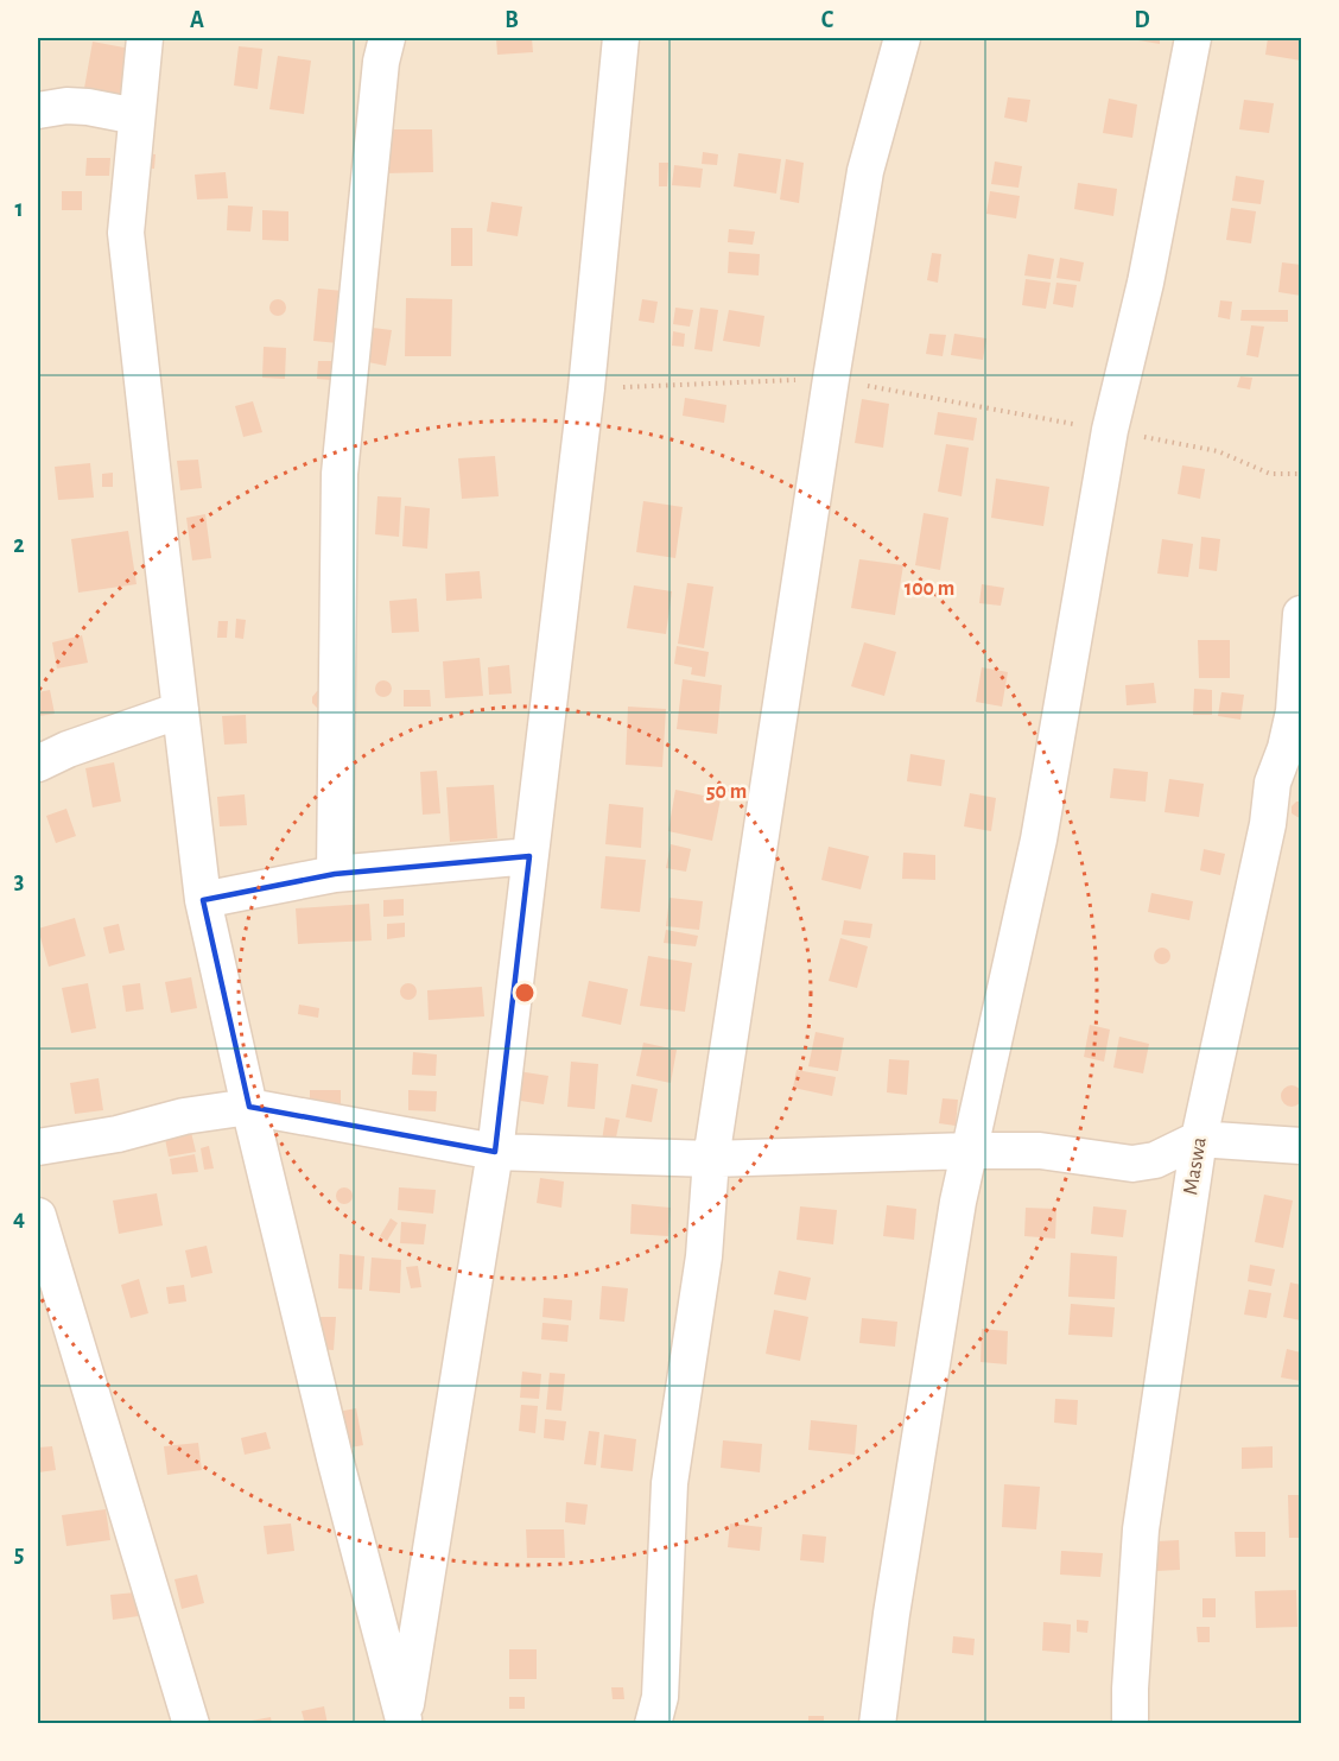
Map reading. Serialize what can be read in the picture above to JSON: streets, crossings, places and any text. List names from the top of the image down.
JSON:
{
  "streets": {
    "street": ["Maswa"]
  },
  "grid": {
    "columns": [
      "A",
      "B",
      "C",
      "D"
    ],
    "rows": [
      "1",
      "2",
      "3",
      "4",
      "5"
    ]
  },
  "rings": ["100 m", "50 m"]
}
